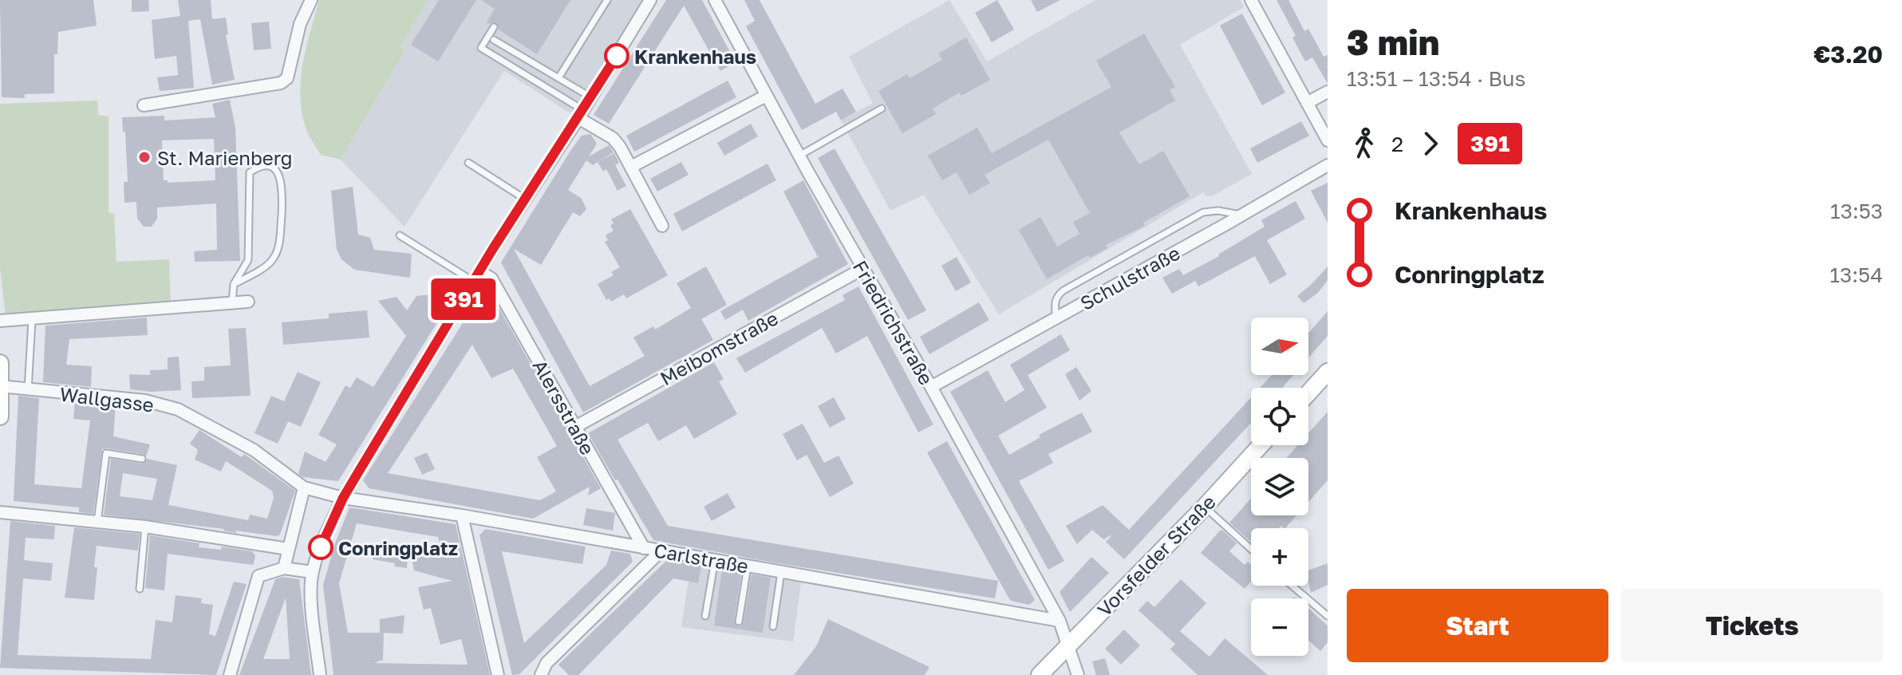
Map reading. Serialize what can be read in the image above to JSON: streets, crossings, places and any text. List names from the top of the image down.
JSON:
{
  "streets": {
    "main road": ["Vorsfelder Straße"],
    "street": [
      "Schulstraße",
      "Friedrichstraße",
      "Meibomstraße",
      "Wallgasse",
      "Alersstraße",
      "Carlstraße"
    ]
  },
  "crossings": [
    ["Schulstraße", "Friedrichstraße"],
    ["Friedrichstraße", "Meibomstraße"],
    ["Friedrichstraße", "Vorsfelder Straße"],
    ["Friedrichstraße", "Carlstraße"],
    ["Meibomstraße", "Alersstraße"],
    ["Alersstraße", "Carlstraße"]
  ],
  "places": ["Krankenhaus", "St. Marienberg", "Conringplatz"],
  "lines": ["bus line 391"],
  "north": "right",
  "page": {
    "on_map": "391",
    "heading": ["3 min", "13:51 – 13:54 · Bus", "€3.20"],
    "legs": ["2", "391"],
    "list": [
      {
        "name": "Krankenhaus",
        "value": "13:53"
      },
      {
        "name": "Conringplatz",
        "value": "13:54"
      }
    ],
    "map_buttons": ["+", "−"],
    "buttons": ["Start", "Tickets"]
  }
}
